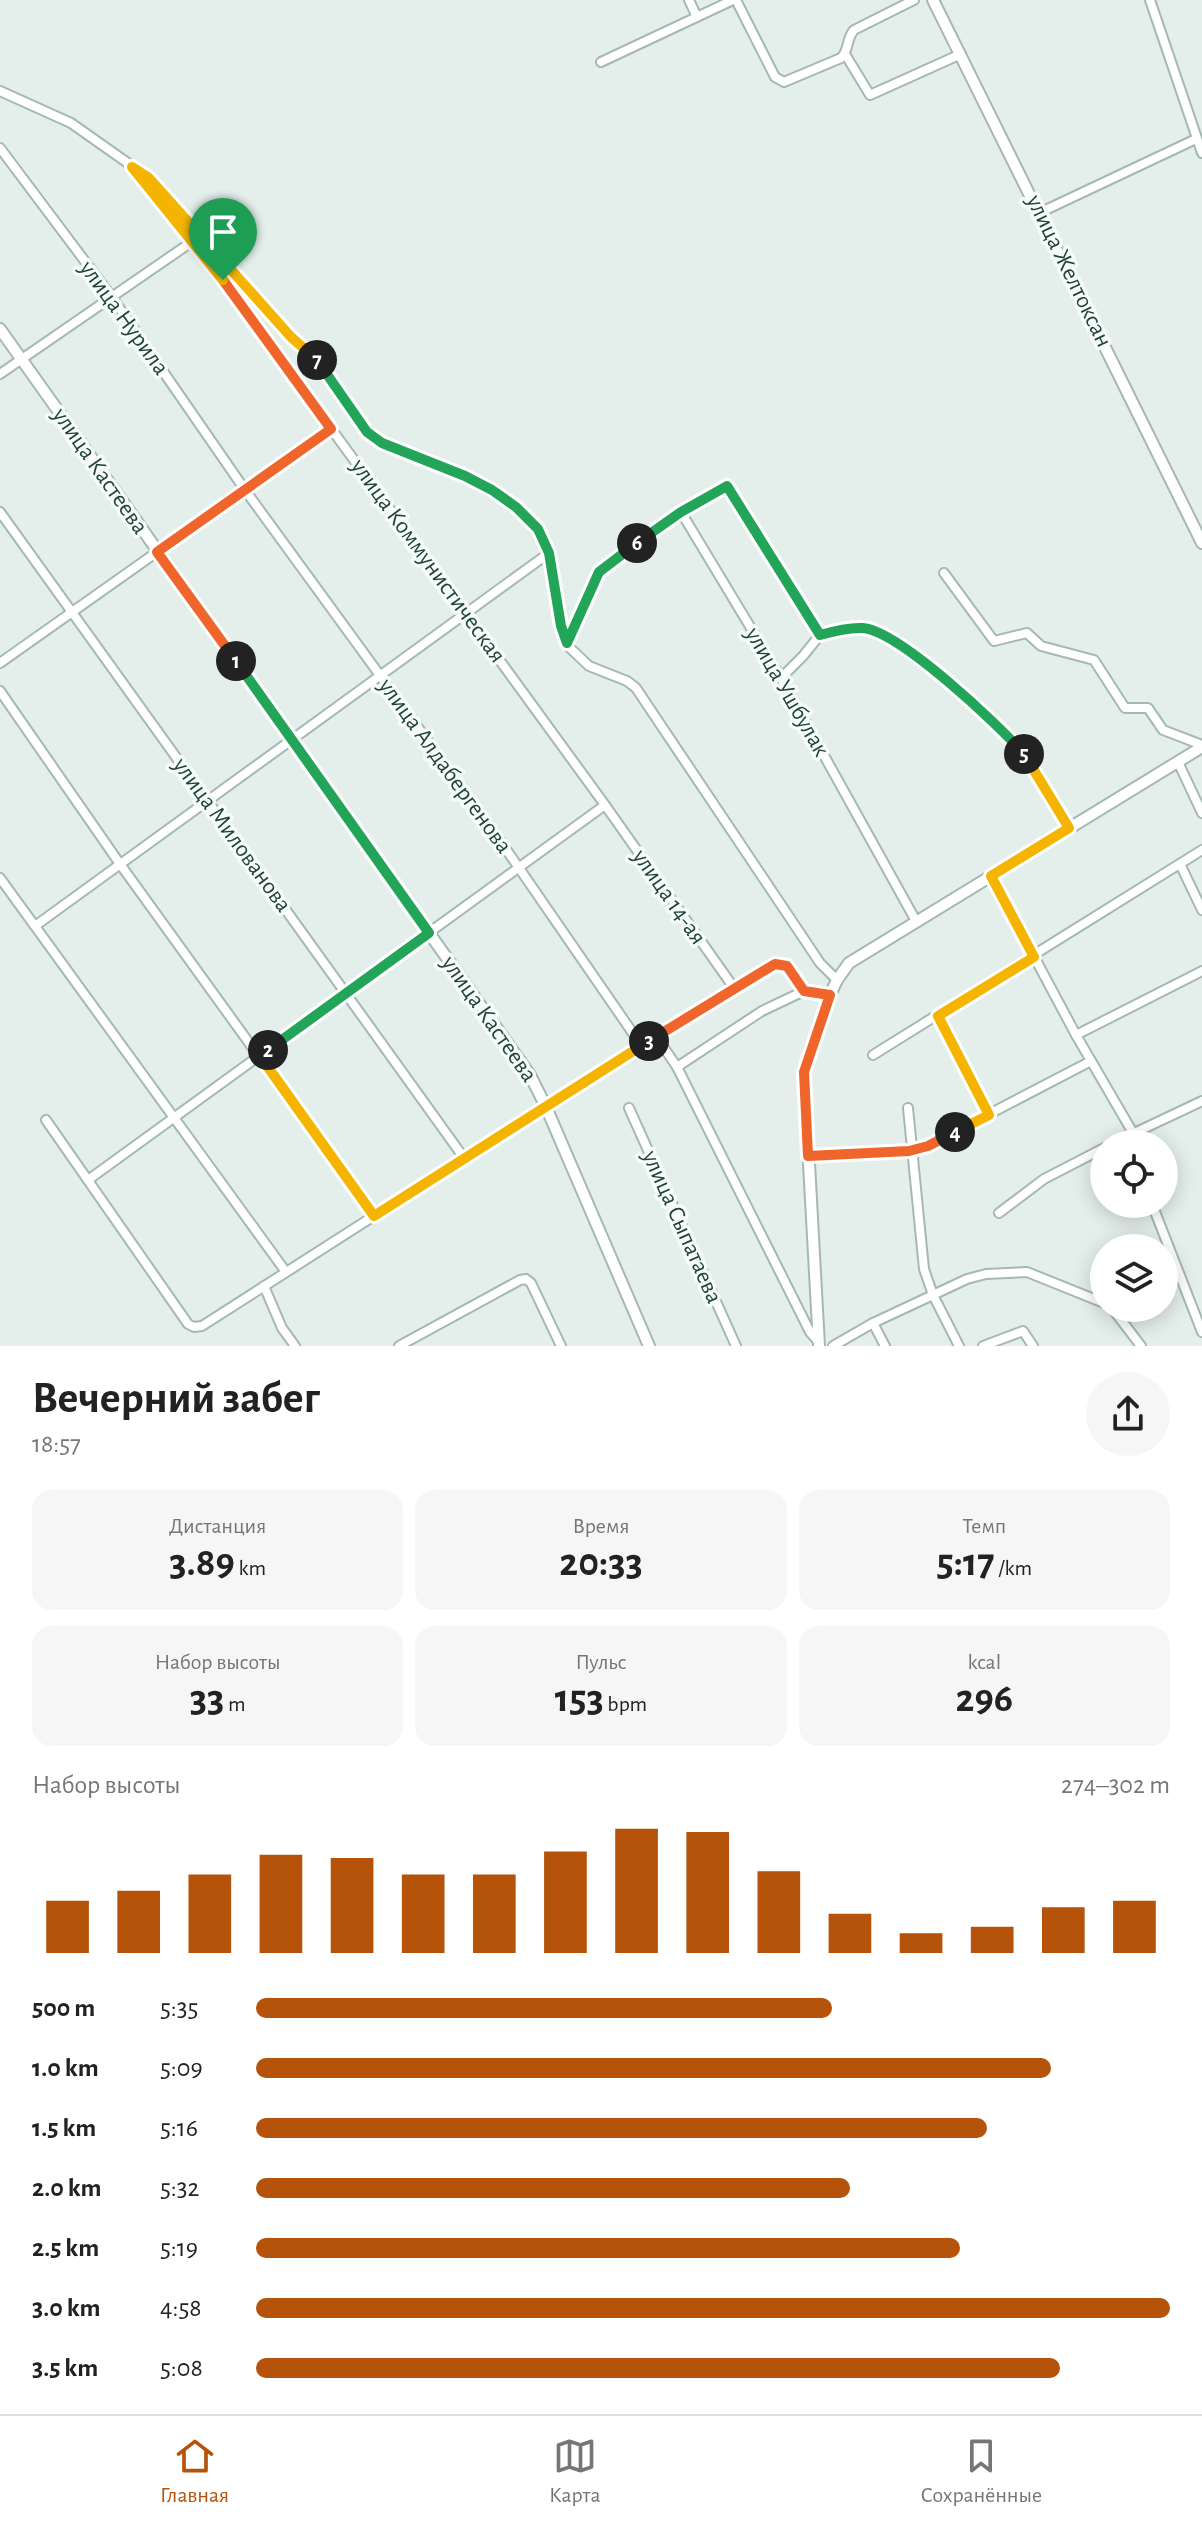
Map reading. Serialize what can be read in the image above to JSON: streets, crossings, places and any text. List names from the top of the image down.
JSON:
{
  "streets": {
    "street": [
      "улица Желтоксан",
      "улица Нурила",
      "улица Кастеева",
      "улица Коммунистическая",
      "улица Ушбулак",
      "улица Алдабергенова",
      "улица Милованова",
      "улица 14-ая",
      "улица Сыпатаева"
    ]
  },
  "crossings": [
    ["улица Нурила", "улица Алдабергенова"],
    ["улица Коммунистическая", "улица 14-ая"]
  ],
  "page": {
    "pins": [
      "7",
      "6",
      "1",
      "5",
      "3",
      "2",
      "4"
    ],
    "heading": ["Вечерний забег", "18:57"],
    "stats": [
      ["Дистанция", "3.89 km"],
      ["Время", "20:33"],
      ["Темп", "5:17 /km"],
      ["Набор высоты", "33 m"],
      ["Пульс", "153 bpm"],
      ["kcal", "296"]
    ],
    "chart": ["Набор высоты", "274–302 m"],
    "list": [
      {
        "name": "500 m",
        "note": "5:35"
      },
      {
        "name": "1.0 km",
        "note": "5:09"
      },
      {
        "name": "1.5 km",
        "note": "5:16"
      },
      {
        "name": "2.0 km",
        "note": "5:32"
      },
      {
        "name": "2.5 km",
        "note": "5:19"
      },
      {
        "name": "3.0 km",
        "note": "4:58"
      },
      {
        "name": "3.5 km",
        "note": "5:08"
      }
    ],
    "tabs": ["Главная", "Карта", "Сохранённые"]
  }
}
